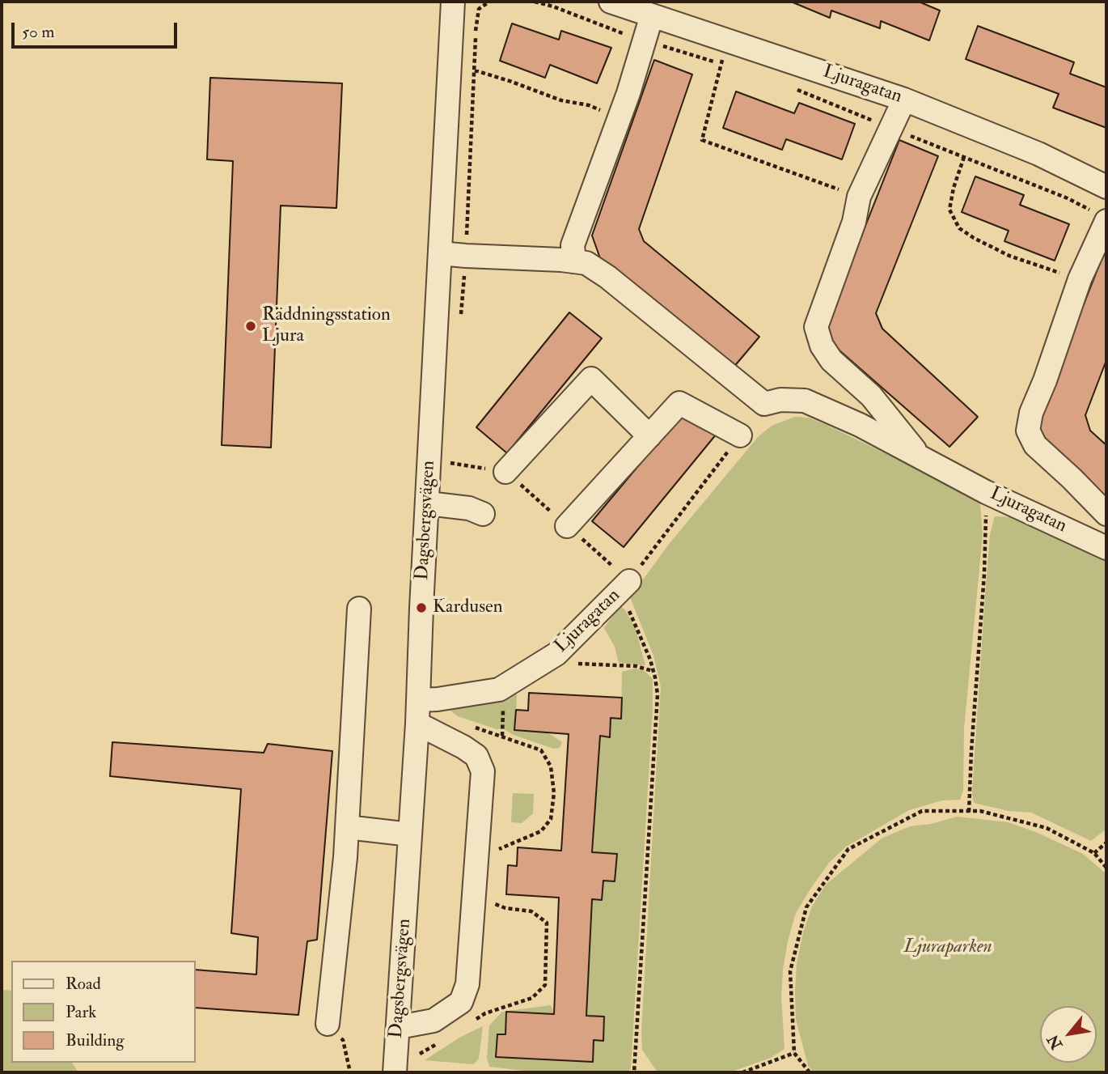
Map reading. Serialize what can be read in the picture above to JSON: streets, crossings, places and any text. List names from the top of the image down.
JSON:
{
  "streets": {
    "street": ["Ljuragatan", "Dagsbergsvägen"]
  },
  "crossings": [
    ["Ljuragatan", "Dagsbergsvägen"]
  ],
  "parks": ["Ljuraparken"],
  "places": ["Räddningsstation Ljura", "Kardusen"],
  "legend": ["Road", "Park", "Building"],
  "scale_bar": "50 m",
  "north": "bottom left"
}
